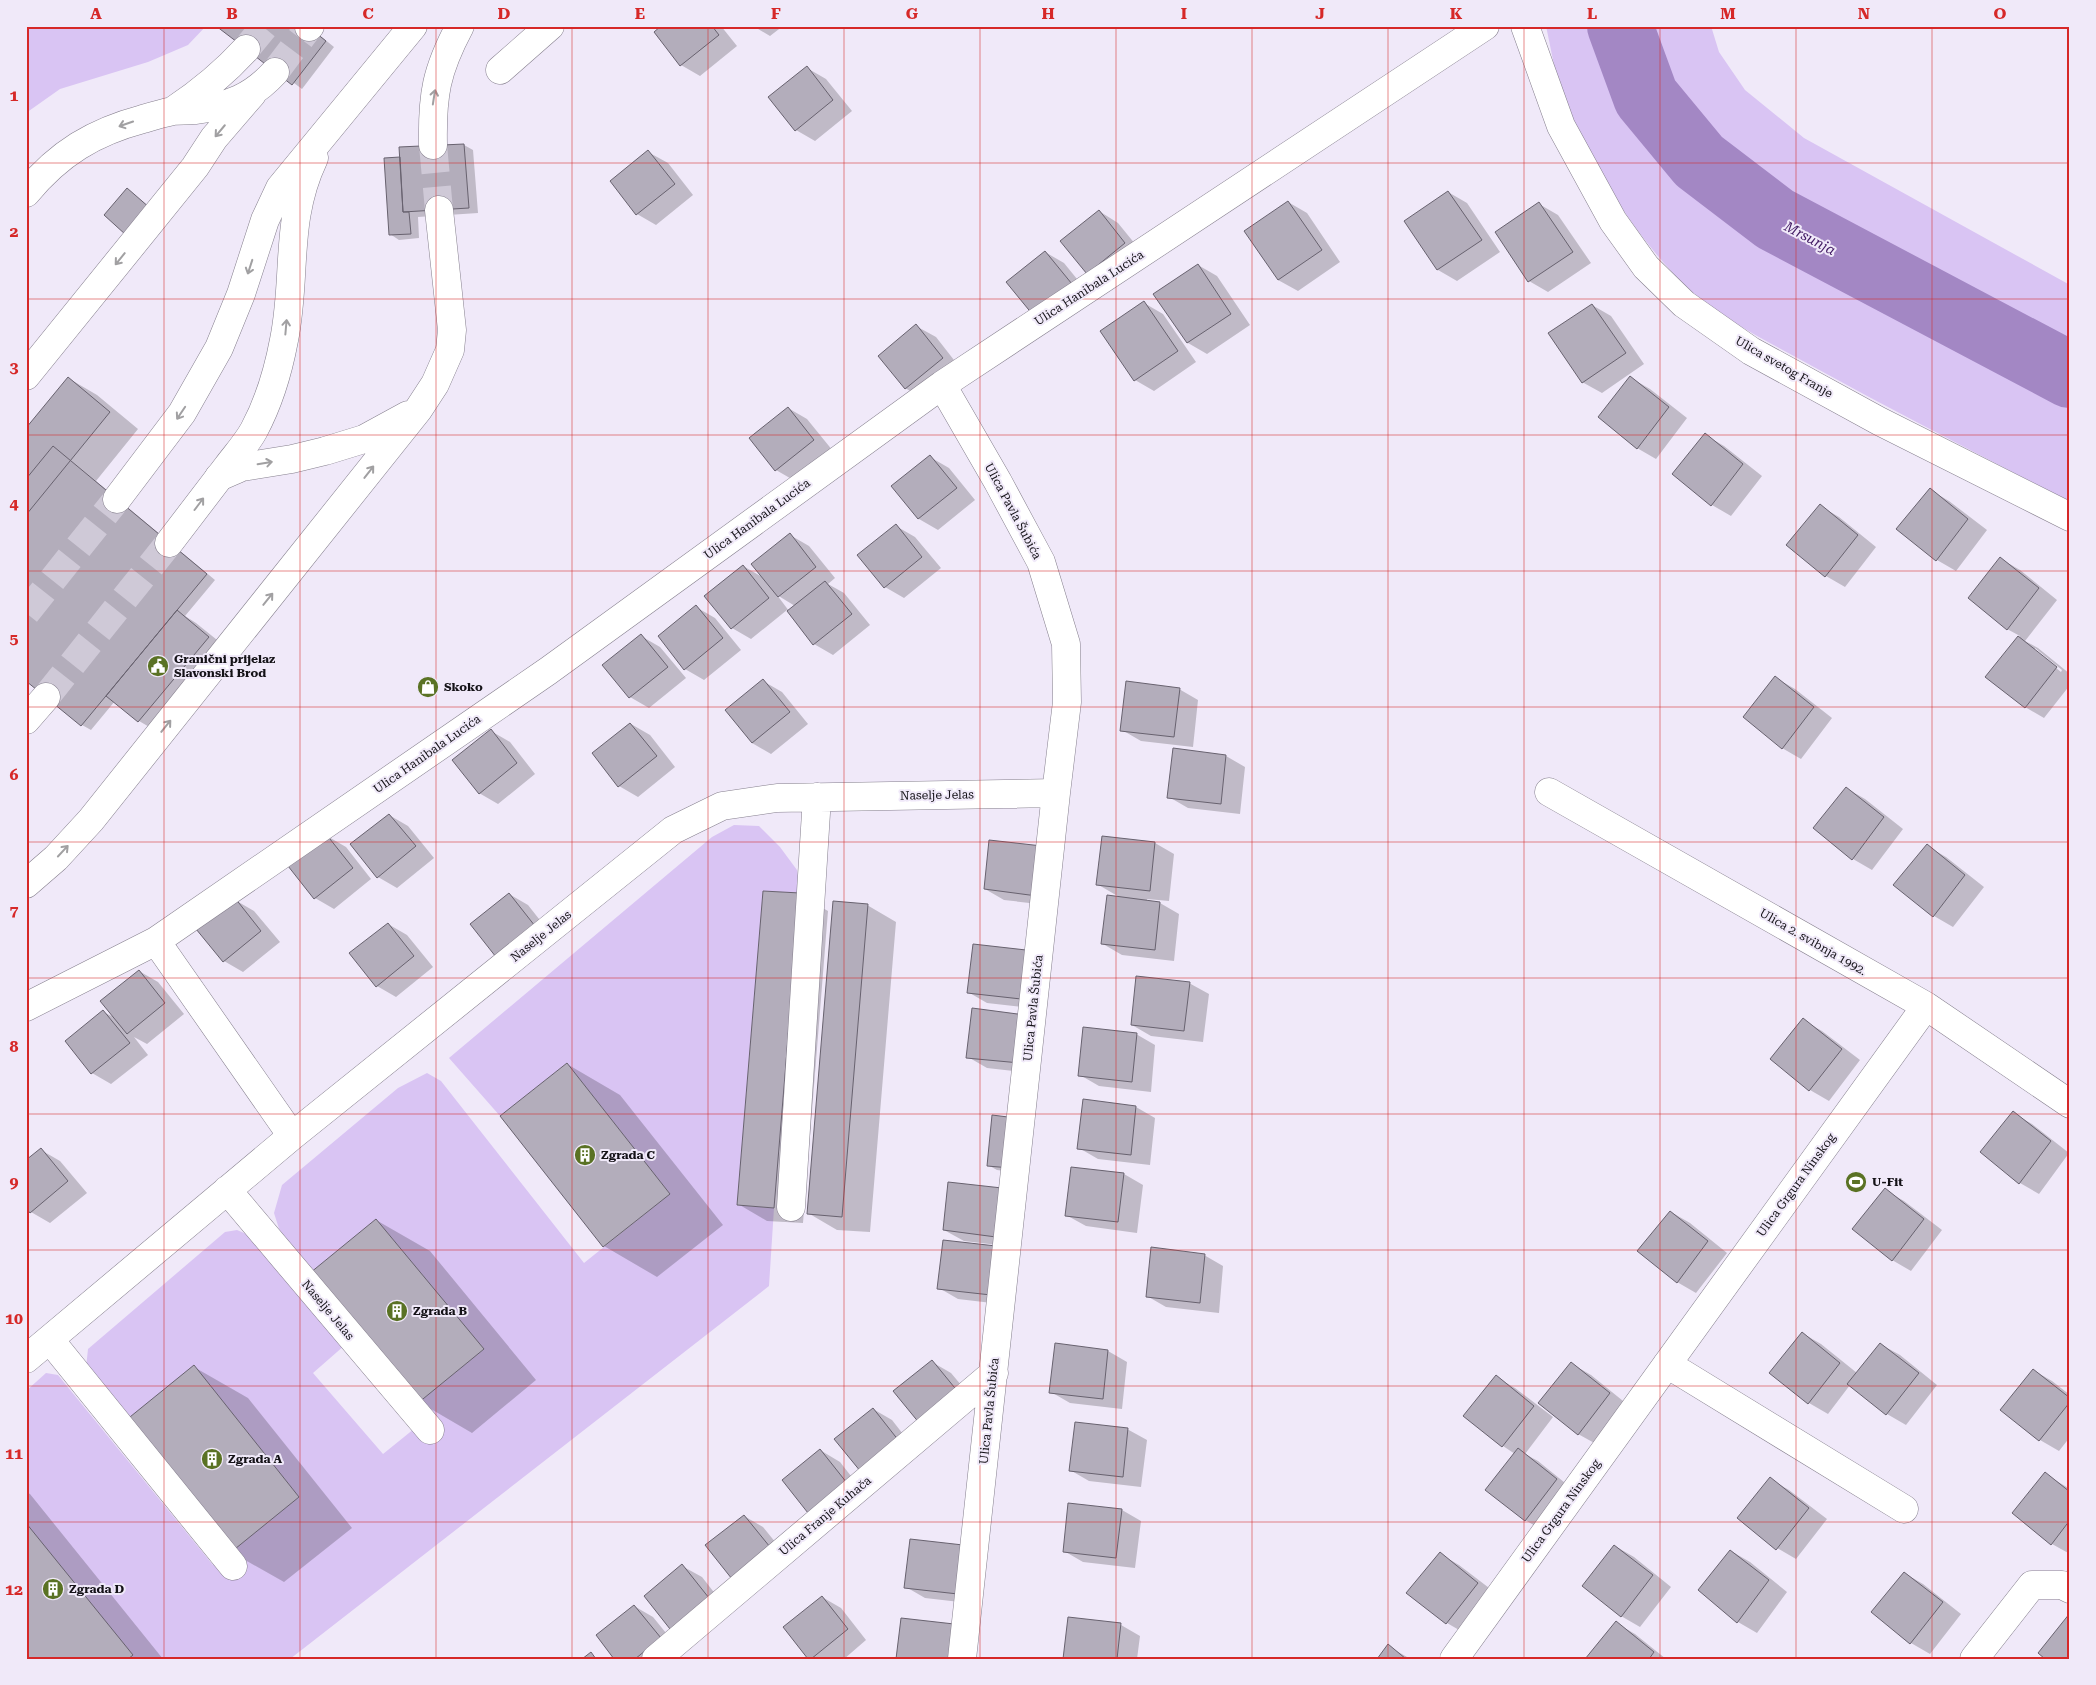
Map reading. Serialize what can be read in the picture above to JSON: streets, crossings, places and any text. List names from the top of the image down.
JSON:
{
  "streets": {
    "street": [
      "Ulica Hanibala Lucića",
      "Ulica svetog Franje",
      "Ulica Pavla Šubića",
      "Naselje Jelas",
      "Ulica 2. svibnja 1992.",
      "Ulica Grgura Ninskog",
      "Ulica Franje Kuhača"
    ]
  },
  "crossings": [
    ["Ulica Hanibala Lucića", "Ulica Pavla Šubića"],
    ["Ulica Pavla Šubića", "Naselje Jelas"],
    ["Ulica Pavla Šubića", "Ulica Franje Kuhača"],
    ["Ulica 2. svibnja 1992.", "Ulica Grgura Ninskog"]
  ],
  "water": ["Mrsunja"],
  "places": {
    "public building": ["Granični prijelaz Slavonski Brod"],
    "shop": ["Skoko"],
    "building": [
      "Zgrada C",
      "Zgrada B",
      "Zgrada A",
      "Zgrada D"
    ],
    "sports": ["U-Fit"]
  },
  "grid": {
    "columns": [
      "A",
      "B",
      "C",
      "D",
      "E",
      "F",
      "G",
      "H",
      "I",
      "J",
      "K",
      "L",
      "M",
      "N",
      "O"
    ],
    "rows": [
      "1",
      "2",
      "3",
      "4",
      "5",
      "6",
      "7",
      "8",
      "9",
      "10",
      "11",
      "12"
    ]
  }
}
